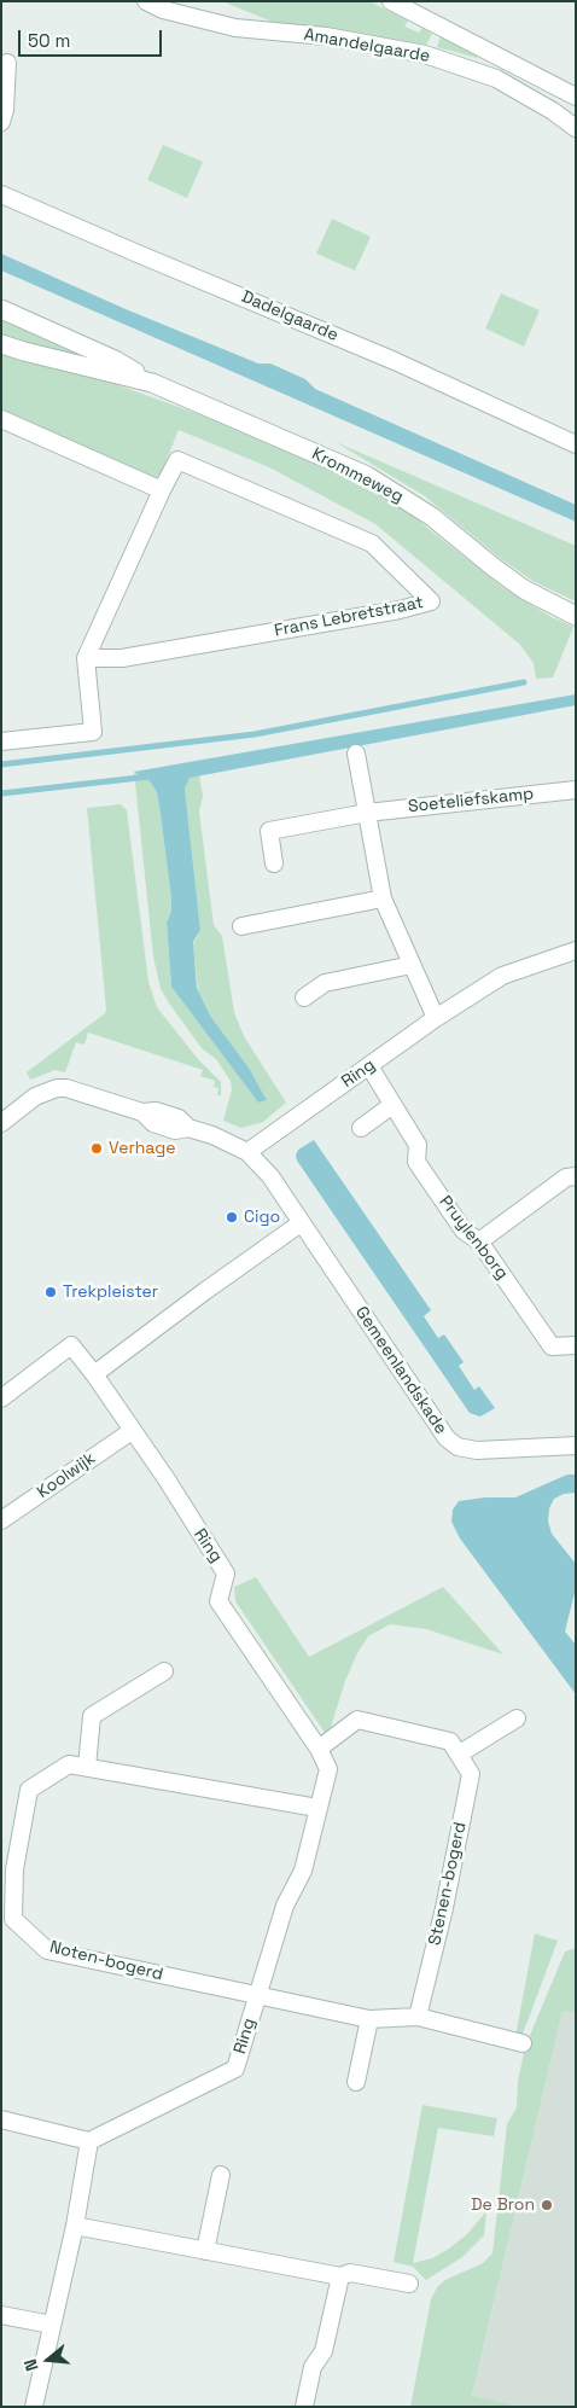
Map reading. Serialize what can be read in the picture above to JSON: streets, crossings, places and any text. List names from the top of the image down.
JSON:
{
  "streets": {
    "street": [
      "Amandelgaarde",
      "Dadelgaarde",
      "Krommeweg",
      "Frans Lebretstraat",
      "Soeteliefskamp",
      "Ring",
      "Pruylenborg",
      "Gemeenlandskade",
      "Koolwijk",
      "Stenen-bogerd",
      "Noten-bogerd"
    ]
  },
  "crossings": [
    ["Ring", "Pruylenborg"],
    ["Ring", "Koolwijk"],
    ["Ring", "Noten-bogerd"]
  ],
  "places": [
    "Verhage",
    "Cigo",
    "Trekpleister",
    "De Bron"
  ],
  "scale_bar": "50 m",
  "north": "left"
}
